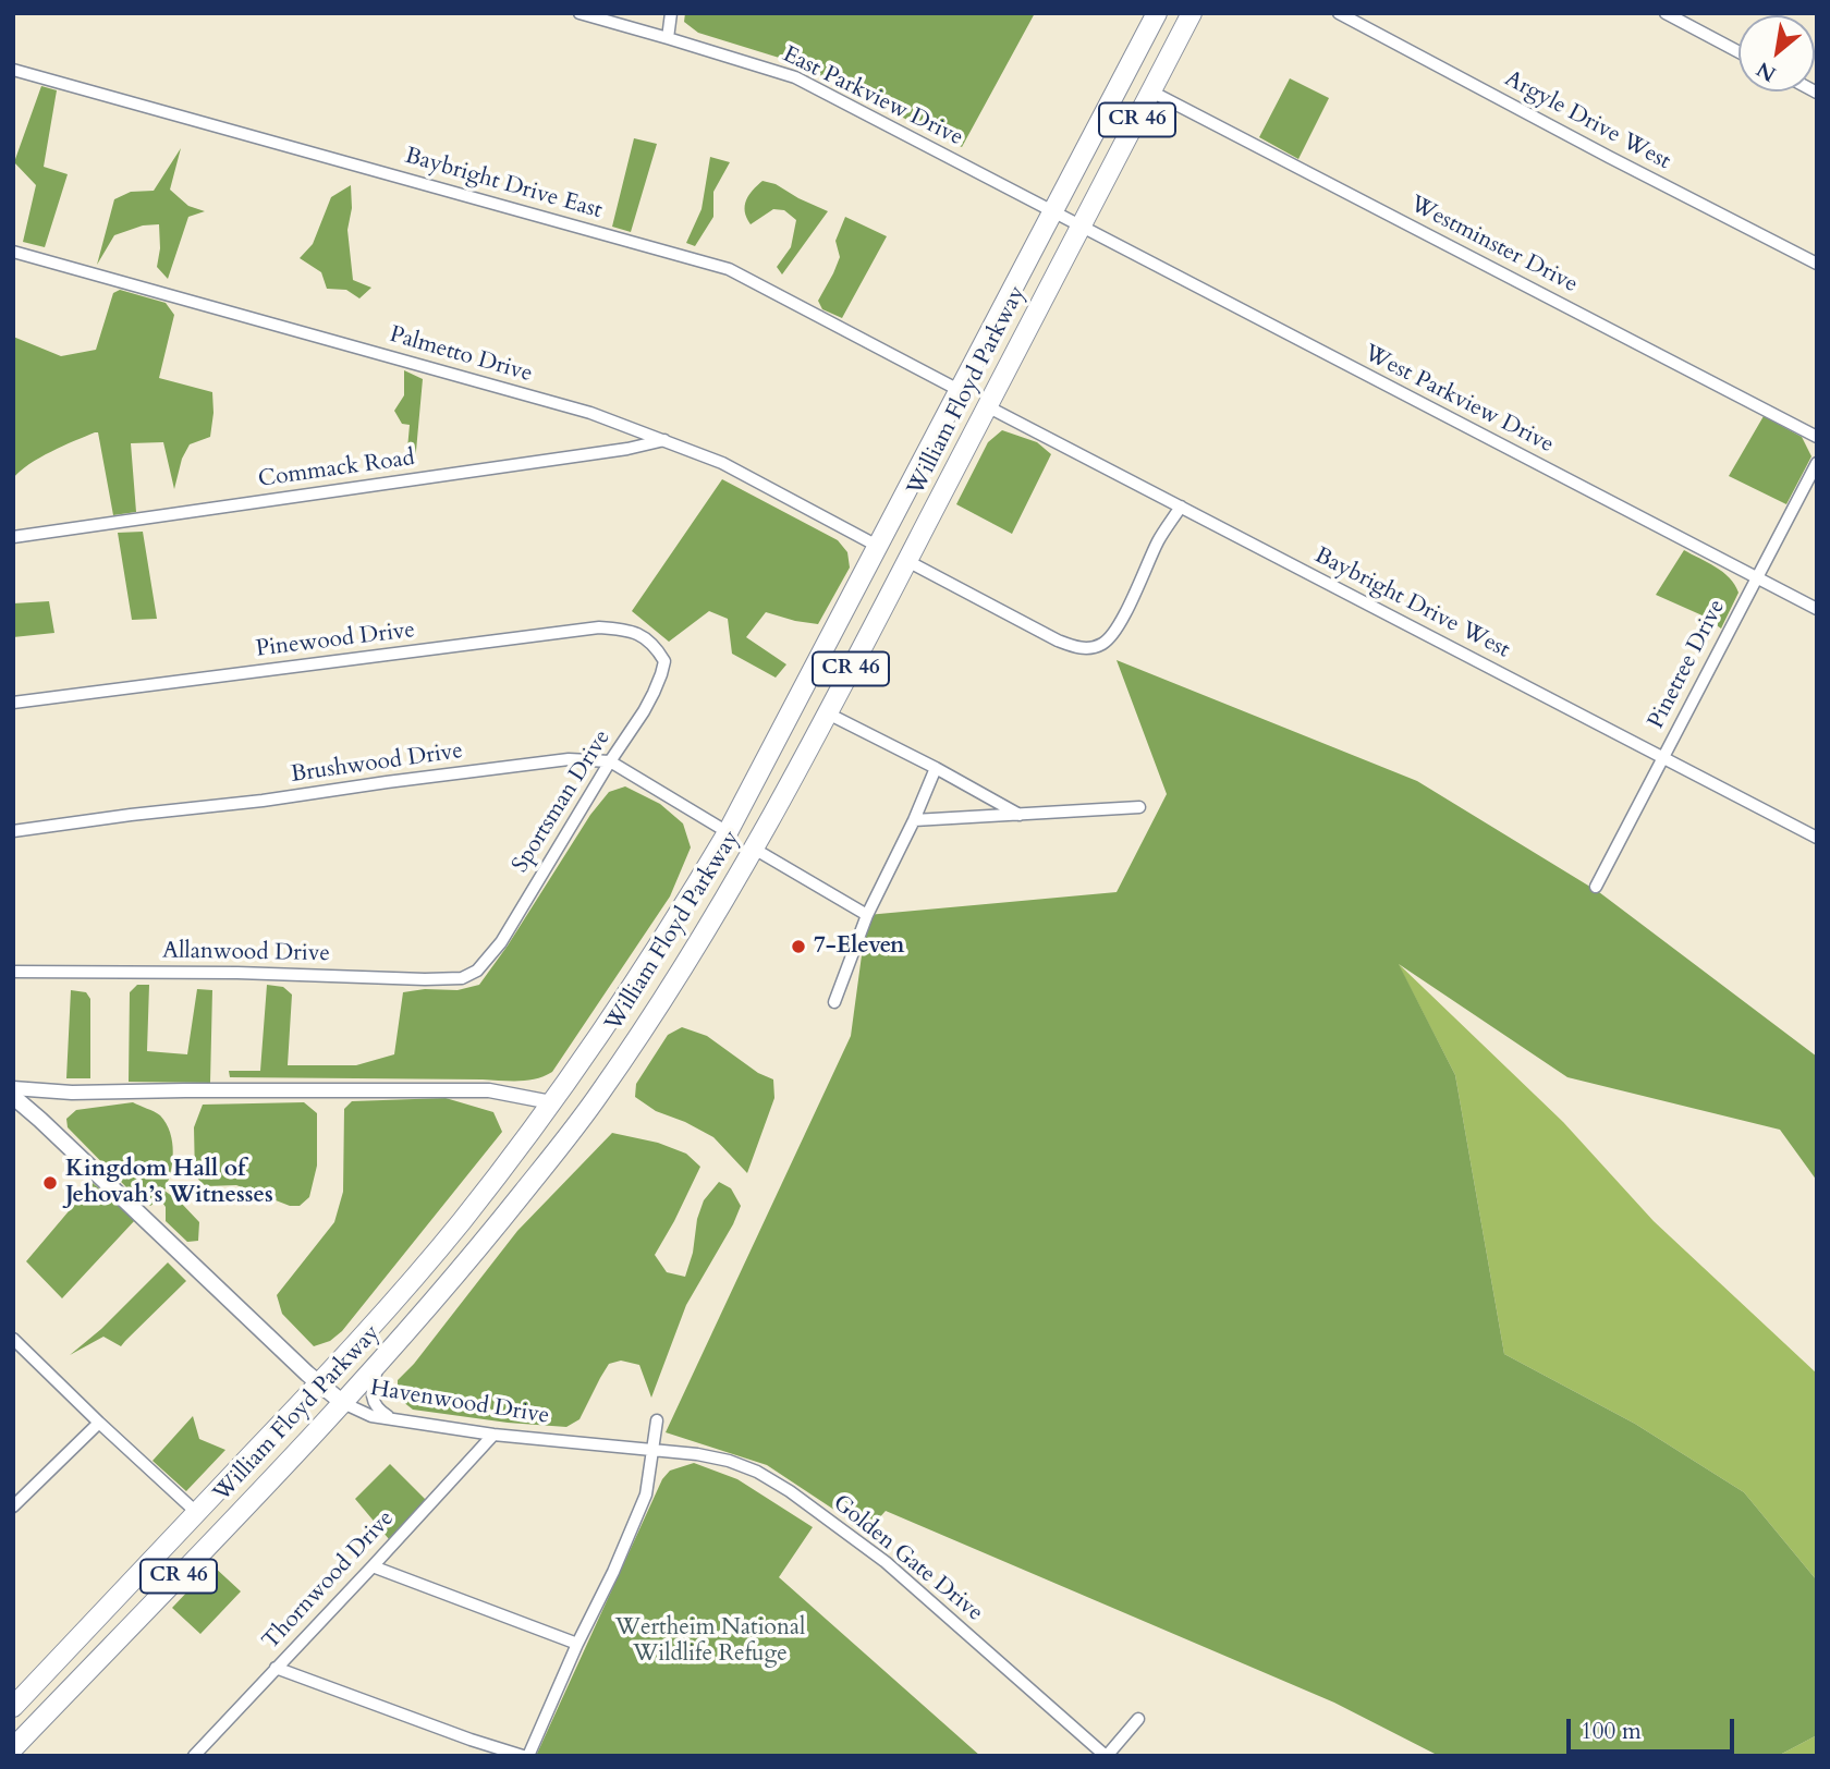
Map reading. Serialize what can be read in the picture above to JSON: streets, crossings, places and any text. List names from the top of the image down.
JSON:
{
  "streets": {
    "highway": ["CR 46", "William Floyd Parkway"],
    "main road": ["Havenwood Drive"],
    "street": [
      "East Parkview Drive",
      "Argyle Drive West",
      "Baybright Drive East",
      "Westminster Drive",
      "Palmetto Drive",
      "West Parkview Drive",
      "Commack Road",
      "Baybright Drive West",
      "Pinewood Drive",
      "Pinetree Drive",
      "Brushwood Drive",
      "Sportsman Drive",
      "Allanwood Drive",
      "Golden Gate Drive",
      "Thornwood Drive"
    ]
  },
  "crossings": [
    ["East Parkview Drive", "William Floyd Parkway"],
    ["East Parkview Drive", "West Parkview Drive"],
    ["Baybright Drive East", "William Floyd Parkway"],
    ["Westminster Drive", "William Floyd Parkway"],
    ["Palmetto Drive", "William Floyd Parkway"],
    ["Palmetto Drive", "Commack Road"],
    ["William Floyd Parkway", "West Parkview Drive"],
    ["William Floyd Parkway", "Baybright Drive West"],
    ["William Floyd Parkway", "Brushwood Drive"],
    ["William Floyd Parkway", "Havenwood Drive"],
    ["West Parkview Drive", "Pinetree Drive"],
    ["Baybright Drive West", "Pinetree Drive"],
    ["Pinewood Drive", "Sportsman Drive"],
    ["Brushwood Drive", "Sportsman Drive"],
    ["Sportsman Drive", "Allanwood Drive"],
    ["Havenwood Drive", "Golden Gate Drive"],
    ["Havenwood Drive", "Thornwood Drive"]
  ],
  "parks": ["Wertheim National Wildlife Refuge"],
  "places": ["7-Eleven", "Kingdom Hall of Jehovah’s Witnesses"],
  "scale_bar": "100 m",
  "north": "bottom left"
}
